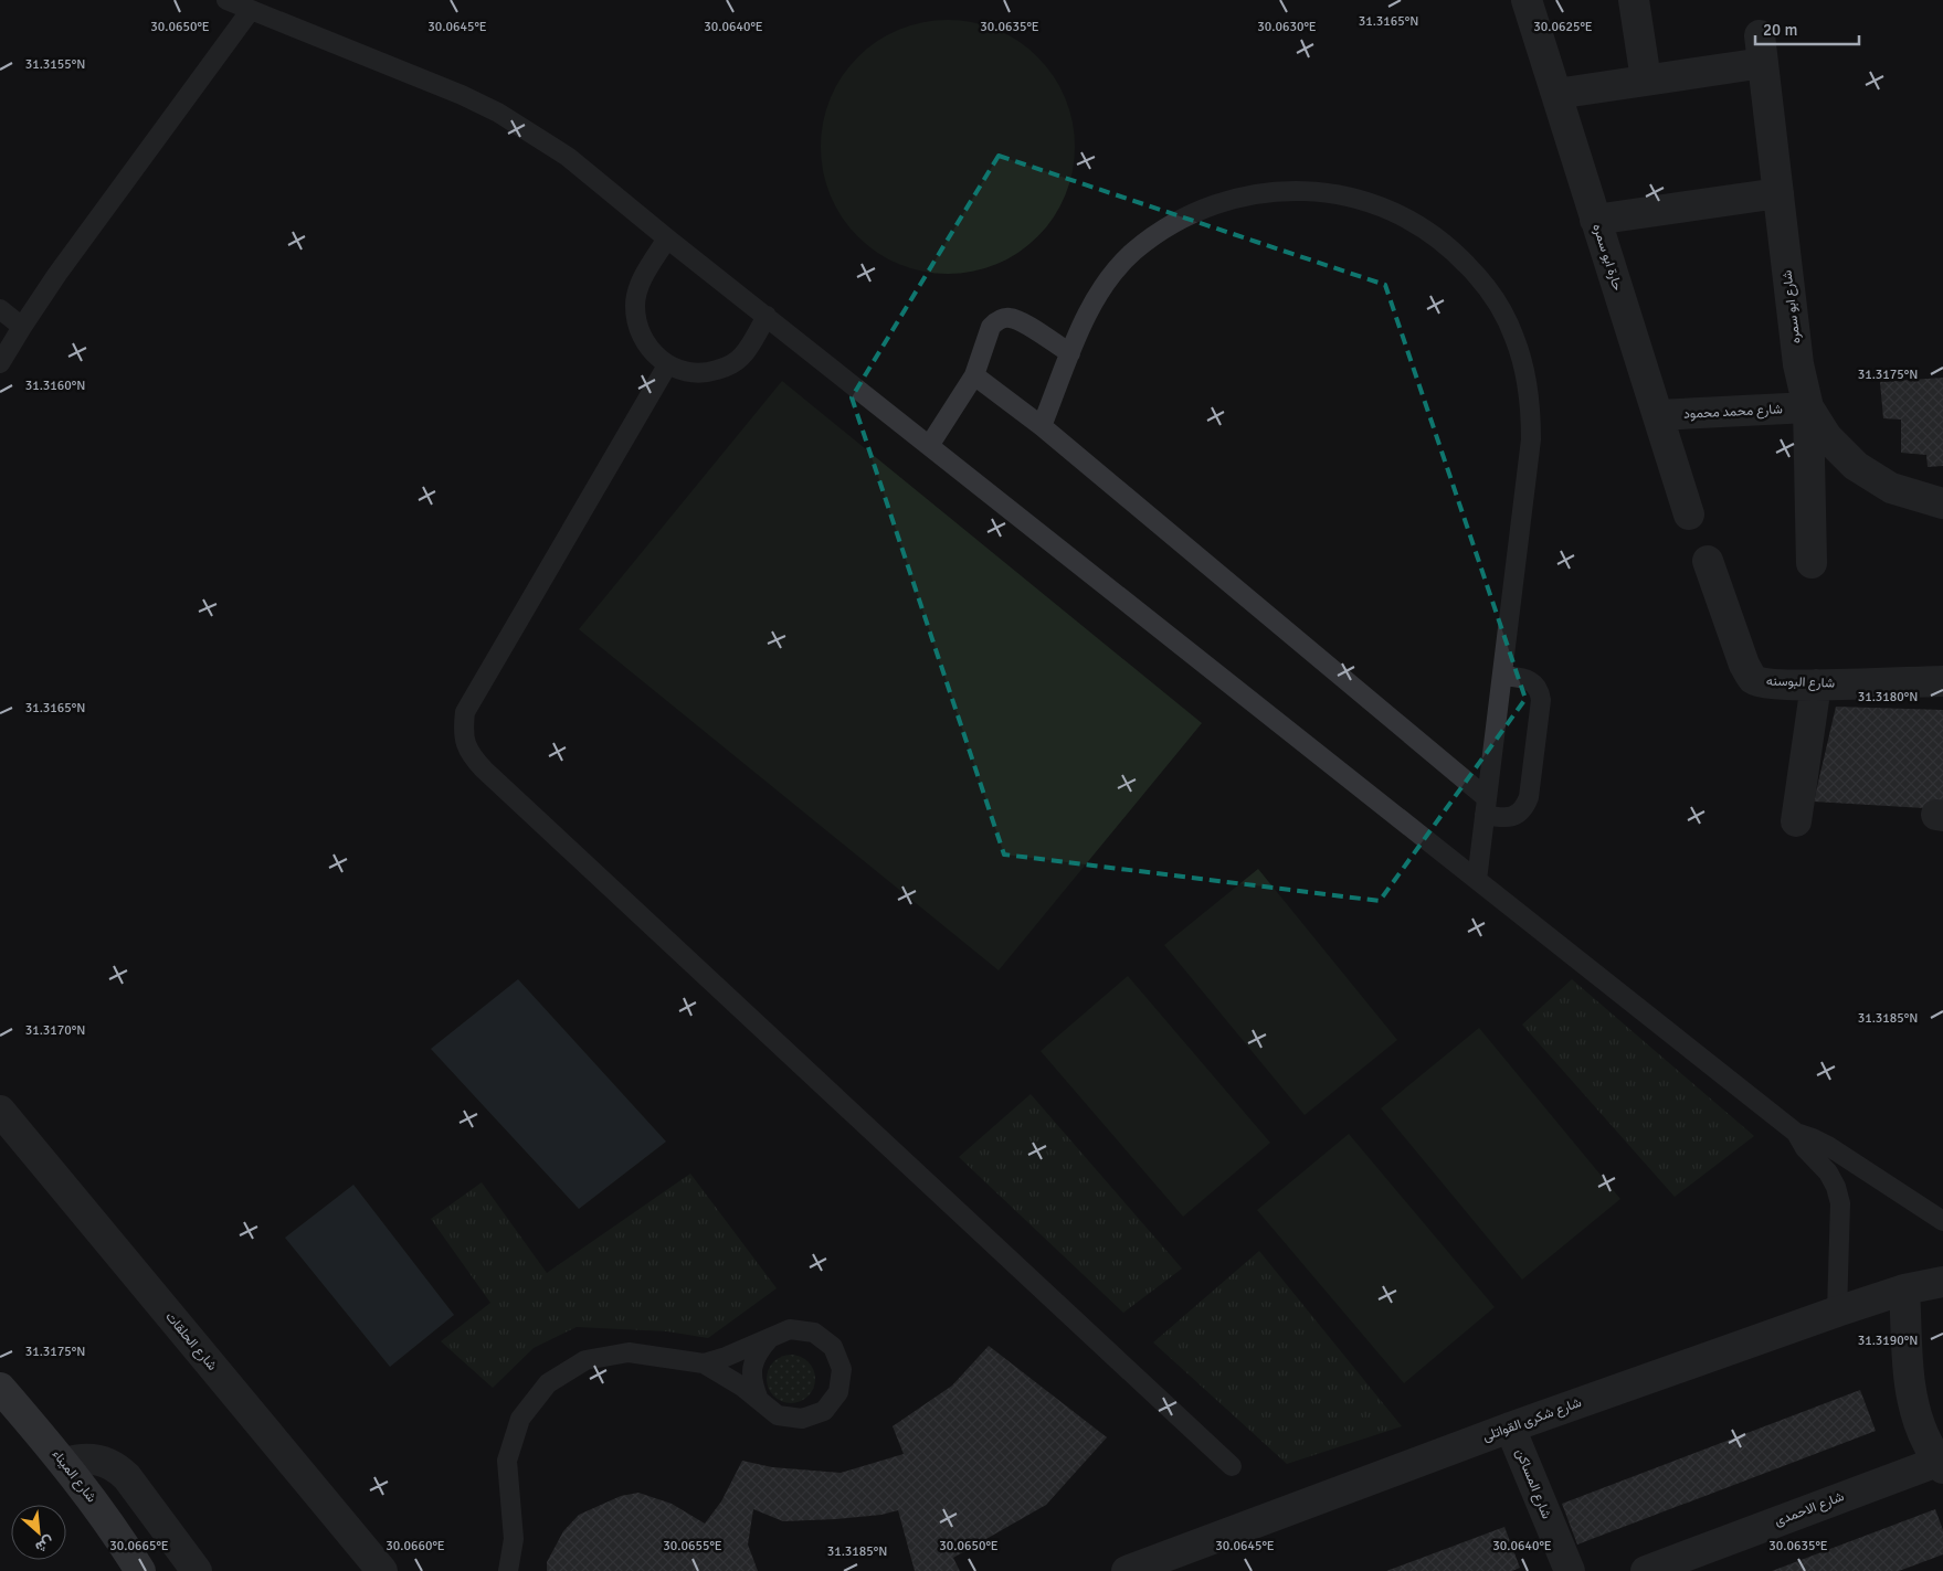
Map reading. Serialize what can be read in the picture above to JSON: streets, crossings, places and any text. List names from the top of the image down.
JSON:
{
  "streets": {
    "main road": ["شارع الميناء"],
    "street": [
      "حارة ابو سمره",
      "شارع ابو سمره",
      "شارع محمد محمود",
      "شارع البوسنه",
      "شارع الحلقات",
      "شارع شكرى القواتلى",
      "شارع المساكن",
      "شارع الاحمدى"
    ]
  },
  "crossings": [
    ["حارة ابو سمره", "شارع محمد محمود"],
    ["شارع ابو سمره", "شارع محمد محمود"],
    ["شارع شكرى القواتلى", "شارع المساكن"]
  ],
  "scale_bar": "20 m",
  "north": "bottom right",
  "coordinates": [
    "31.3165°N",
    "30.0650°E",
    "30.0645°E",
    "30.0640°E",
    "30.0635°E",
    "30.0630°E",
    "30.0625°E",
    "31.3155°N",
    "31.3175°N",
    "31.3160°N",
    "31.3180°N",
    "31.3185°N",
    "31.3170°N",
    "31.3190°N",
    "30.0665°E",
    "30.0660°E",
    "30.0655°E"
  ]
}
